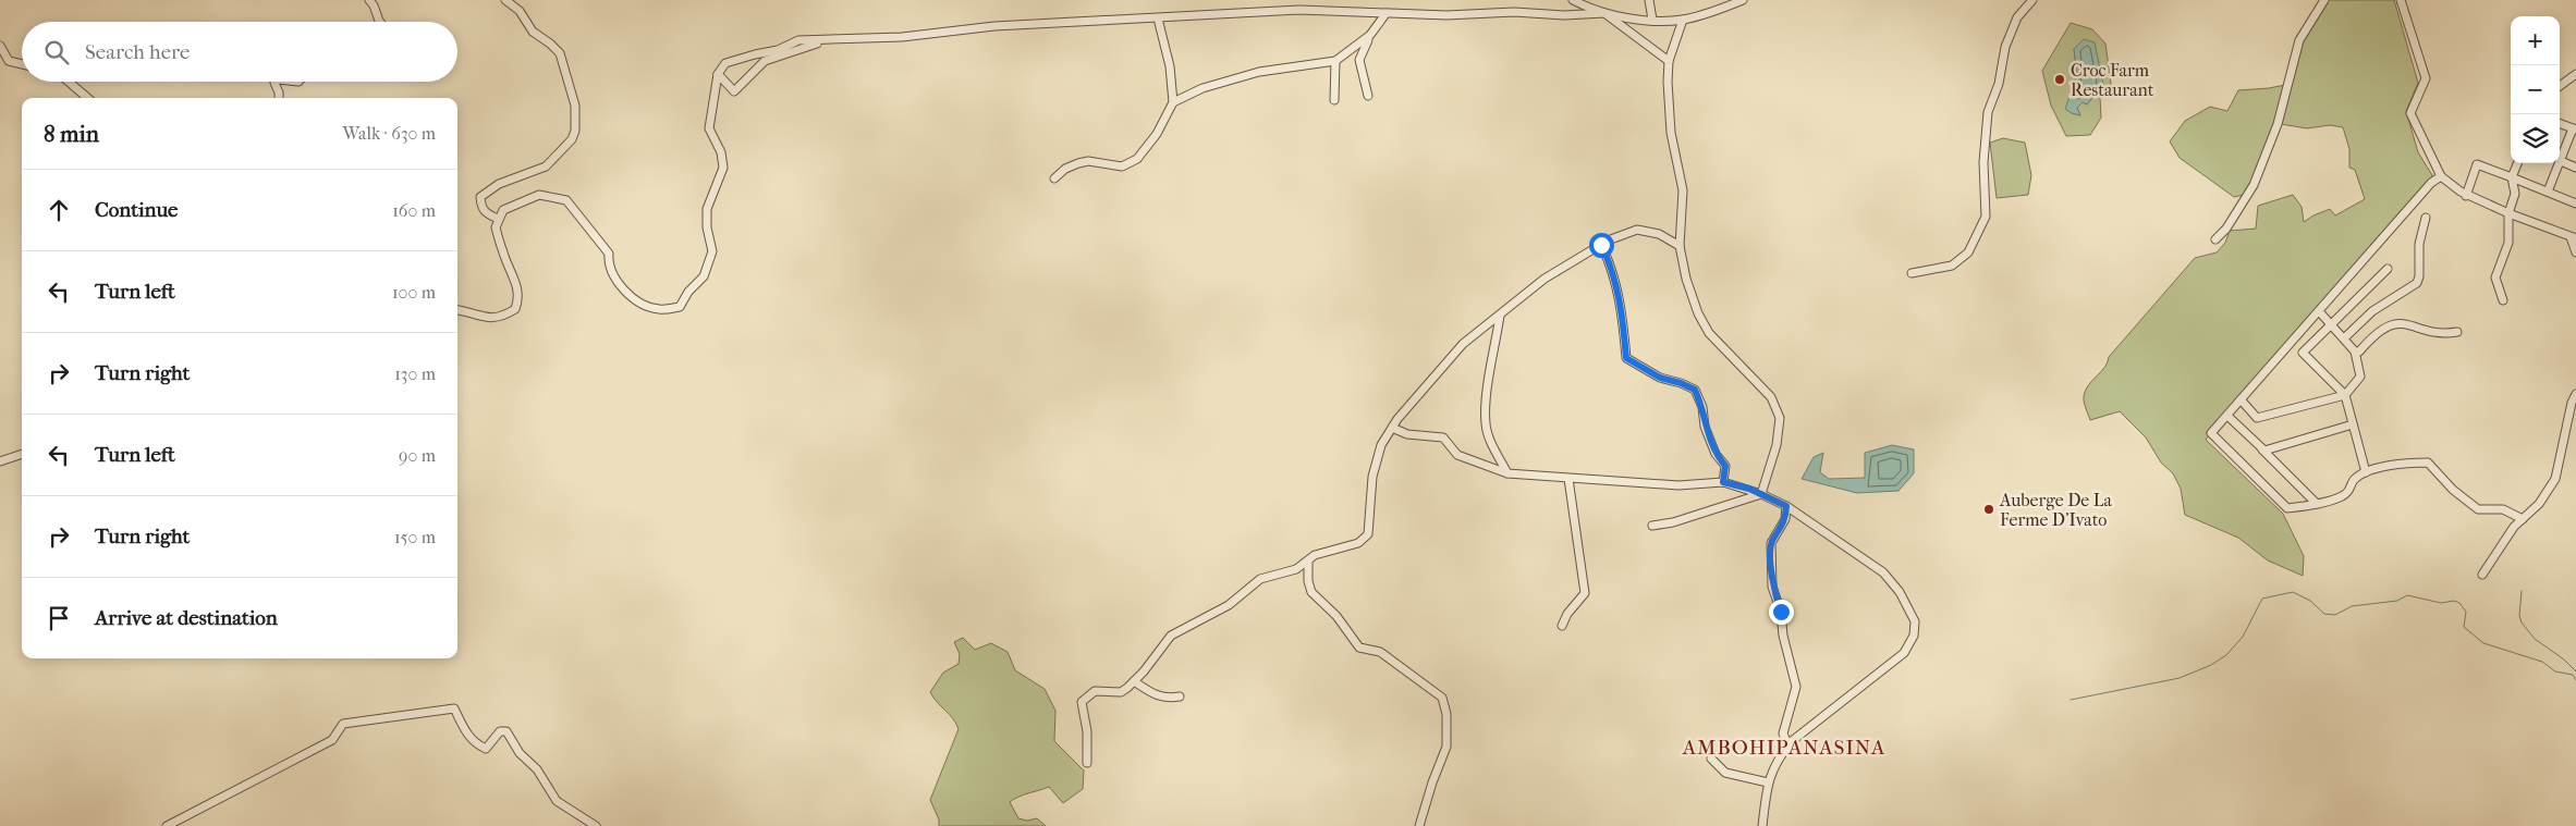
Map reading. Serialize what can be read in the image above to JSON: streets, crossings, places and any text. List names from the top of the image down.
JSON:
{
  "districts": ["AMBOHIPANASINA"],
  "places": ["Croc Farm Restaurant", "Auberge De La Ferme D'Ivato"],
  "page": {
    "map_buttons": ["+", "−"],
    "search": "Search here",
    "heading": ["8 min", "Walk · 630 m"],
    "list": [
      ["Continue", "160 m"],
      ["Turn left", "100 m"],
      ["Turn right", "130 m"],
      ["Turn left", "90 m"],
      ["Turn right", "150 m"],
      "Arrive at destination"
    ]
  }
}
